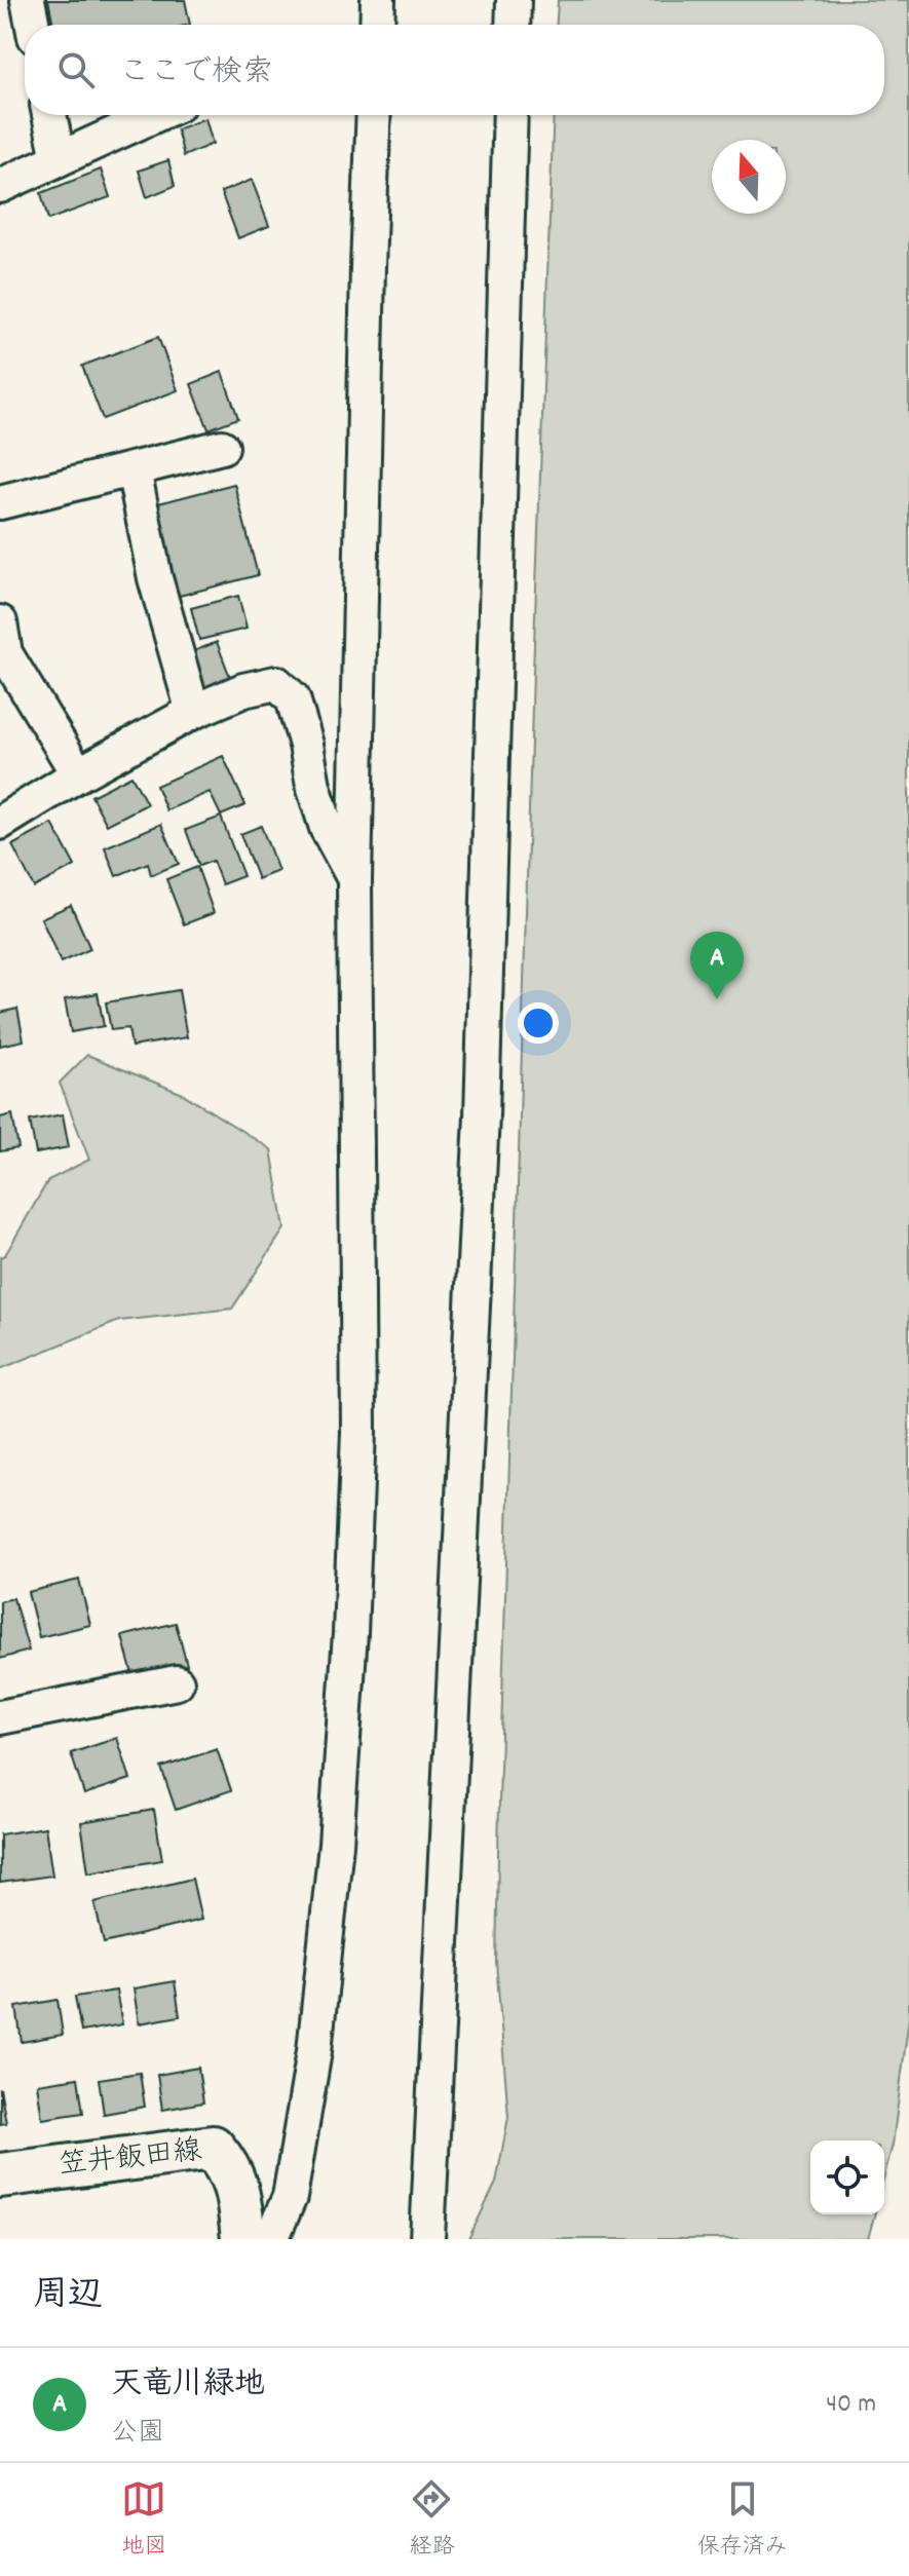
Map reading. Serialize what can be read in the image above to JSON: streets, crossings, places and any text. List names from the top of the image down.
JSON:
{
  "streets": {
    "main road": ["笠井飯田線"]
  },
  "north": "top",
  "page": {
    "search": "ここで検索",
    "pins": "A",
    "heading": "周辺",
    "list": [
      {
        "mark": "A",
        "name": "天竜川緑地",
        "note": "公園",
        "value": "40 m"
      }
    ],
    "nav": ["地図", "経路", "保存済み"]
  }
}
